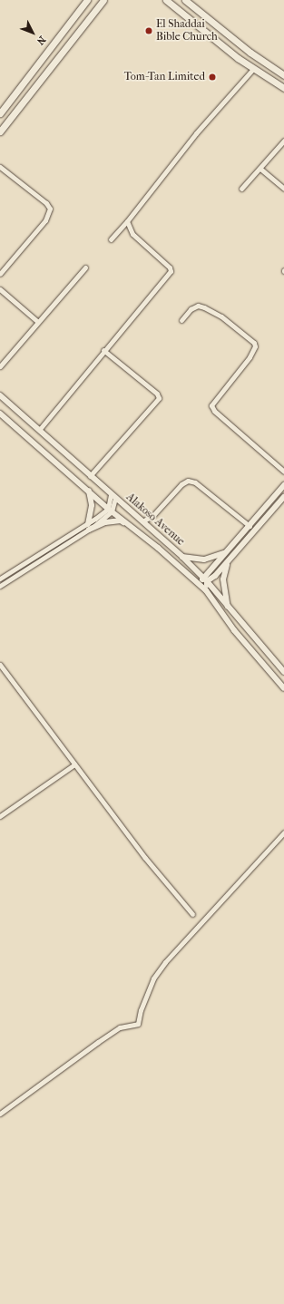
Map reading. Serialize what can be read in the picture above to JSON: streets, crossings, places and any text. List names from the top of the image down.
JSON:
{
  "streets": {
    "street": ["Alakoso Avenue"]
  },
  "places": ["El Shaddai Bible Church", "Tom-Tan Limited"],
  "north": "bottom right"
}
